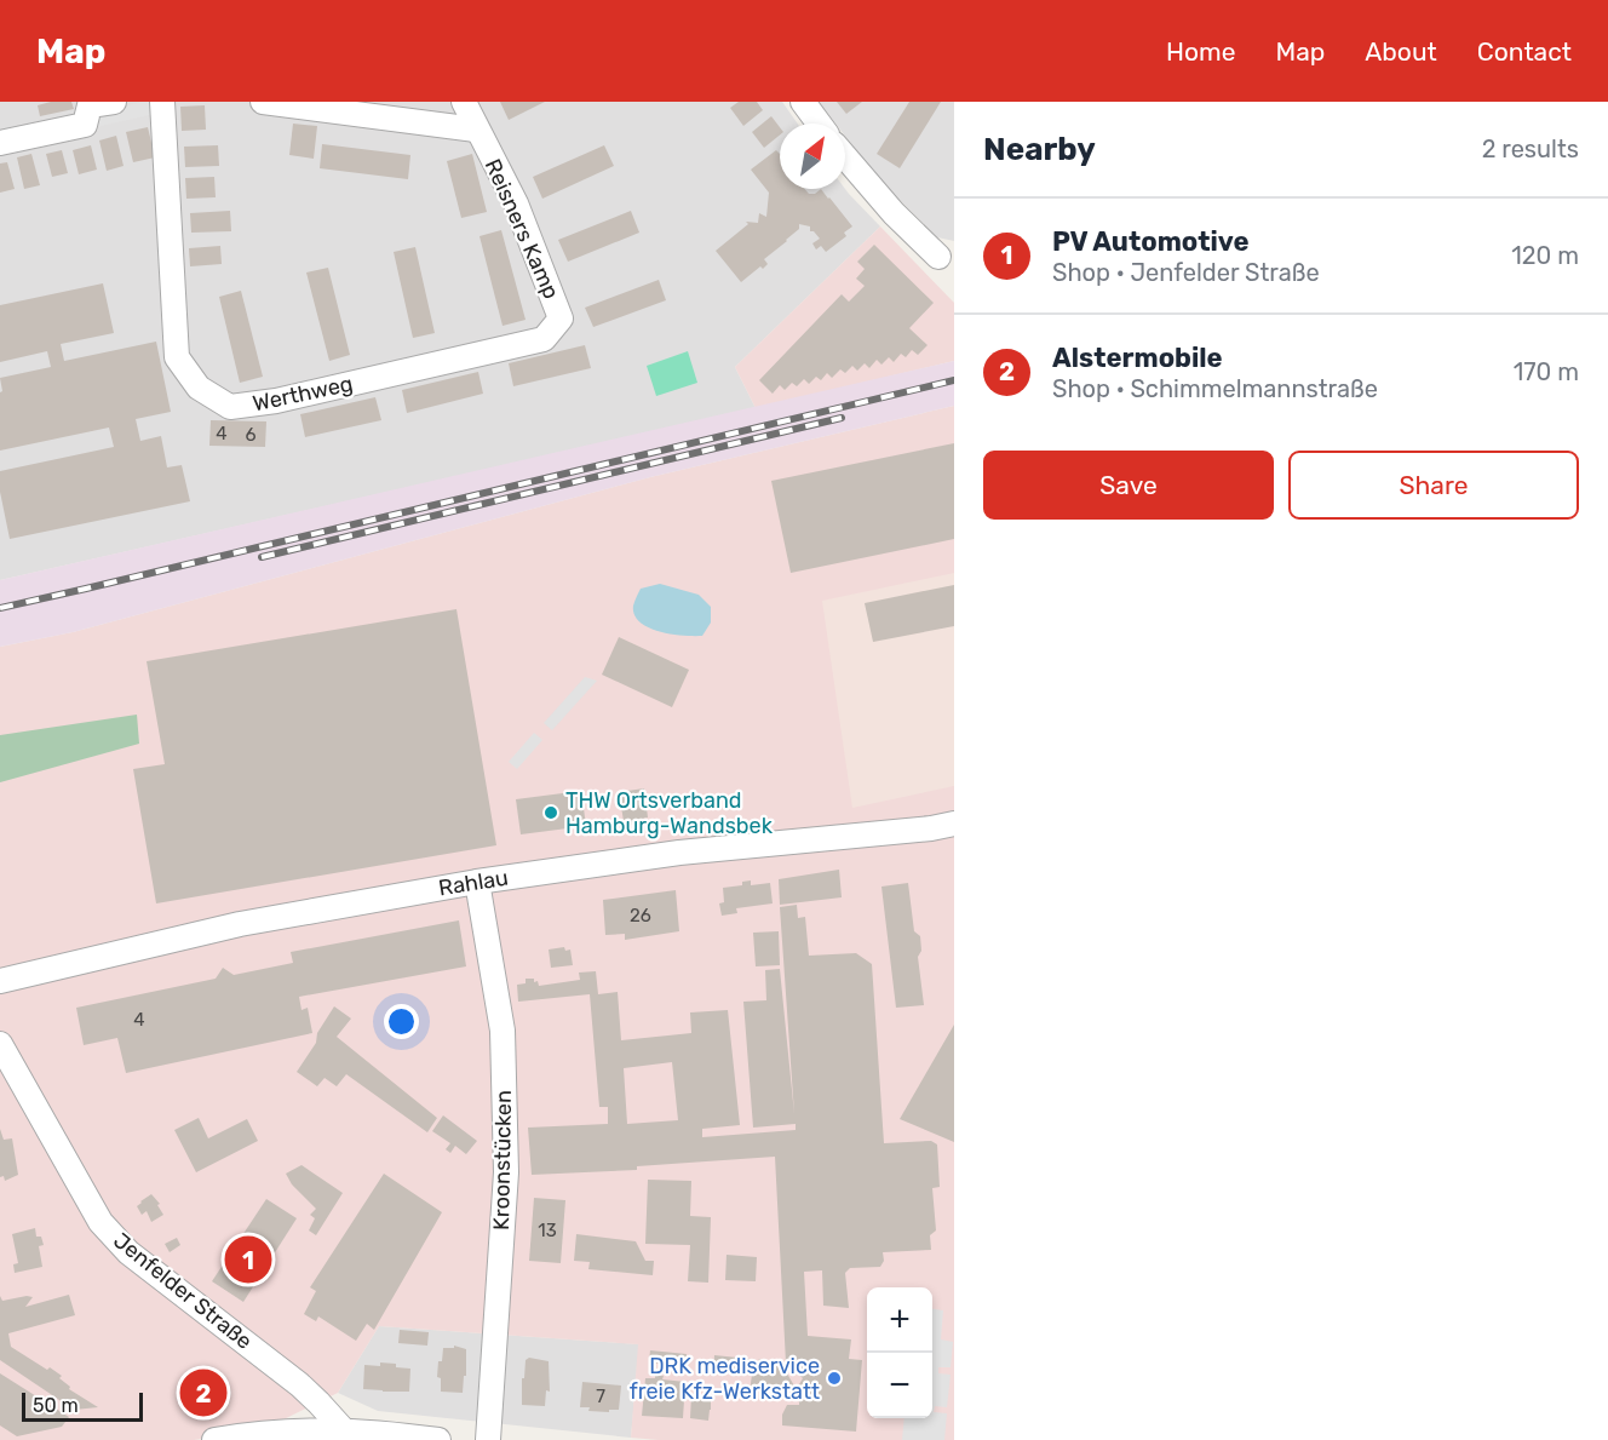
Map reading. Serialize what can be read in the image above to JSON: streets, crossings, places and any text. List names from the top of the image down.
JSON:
{
  "streets": {
    "street": [
      "Reisners Kamp",
      "Werthweg",
      "Rahlau",
      "Kroonstücken",
      "Jenfelder Straße"
    ]
  },
  "crossings": [
    ["Reisners Kamp", "Werthweg"],
    ["Rahlau", "Kroonstücken"]
  ],
  "places": ["THW Ortsverband Hamburg-Wandsbek", "DRK mediservice freie Kfz-Werkstatt"],
  "house_numbers": [
    "4",
    "6",
    "26",
    "4",
    "13",
    "7"
  ],
  "scale_bar": "50 m",
  "north": "top right",
  "page": {
    "header": "Map",
    "nav": [
      "Home",
      "Map",
      "About",
      "Contact"
    ],
    "heading": ["Nearby", "2 results"],
    "list": [
      {
        "mark": "1",
        "name": "PV Automotive",
        "note": "Shop · Jenfelder Straße",
        "value": "120 m"
      },
      {
        "mark": "2",
        "name": "Alstermobile",
        "note": "Shop · Schimmelmannstraße",
        "value": "170 m"
      }
    ],
    "buttons": ["Save", "Share"],
    "pins": ["1", "2"],
    "map_buttons": ["+", "−"],
    "scale": "50 m"
  }
}
